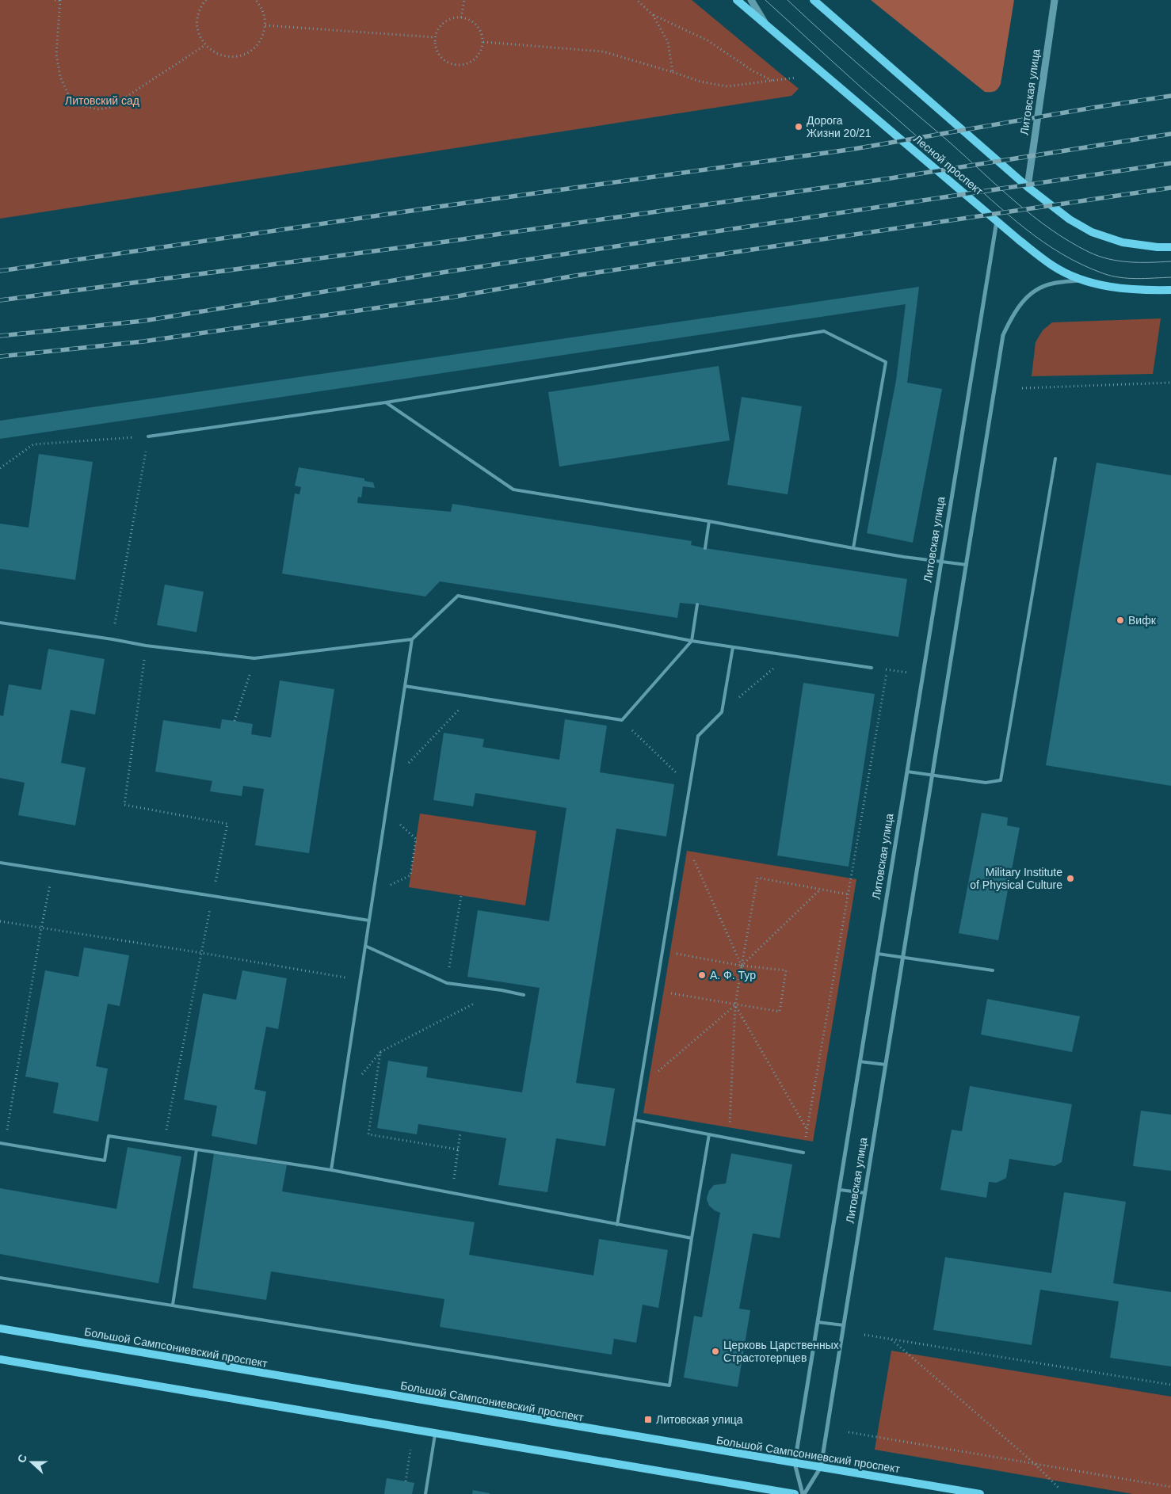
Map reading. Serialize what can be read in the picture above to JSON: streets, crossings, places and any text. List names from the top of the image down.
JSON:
{
  "streets": {
    "main road": ["Лесной проспект", "Большой Сампсониевский проспект"],
    "street": ["Литовская улица"]
  },
  "crossings": [
    ["Литовская улица", "Лесной проспект"],
    ["Литовская улица", "Большой Сампсониевский проспект"]
  ],
  "parks": ["Литовский сад"],
  "places": {
    "other": [
      "Дорога Жизни 20/21",
      "Вифк",
      "Military Institute of Physical Culture",
      "А. Ф. Тур",
      "Церковь Царственных Страстотерпцев"
    ],
    "transit": ["Литовская улица"]
  },
  "north": "left"
}
